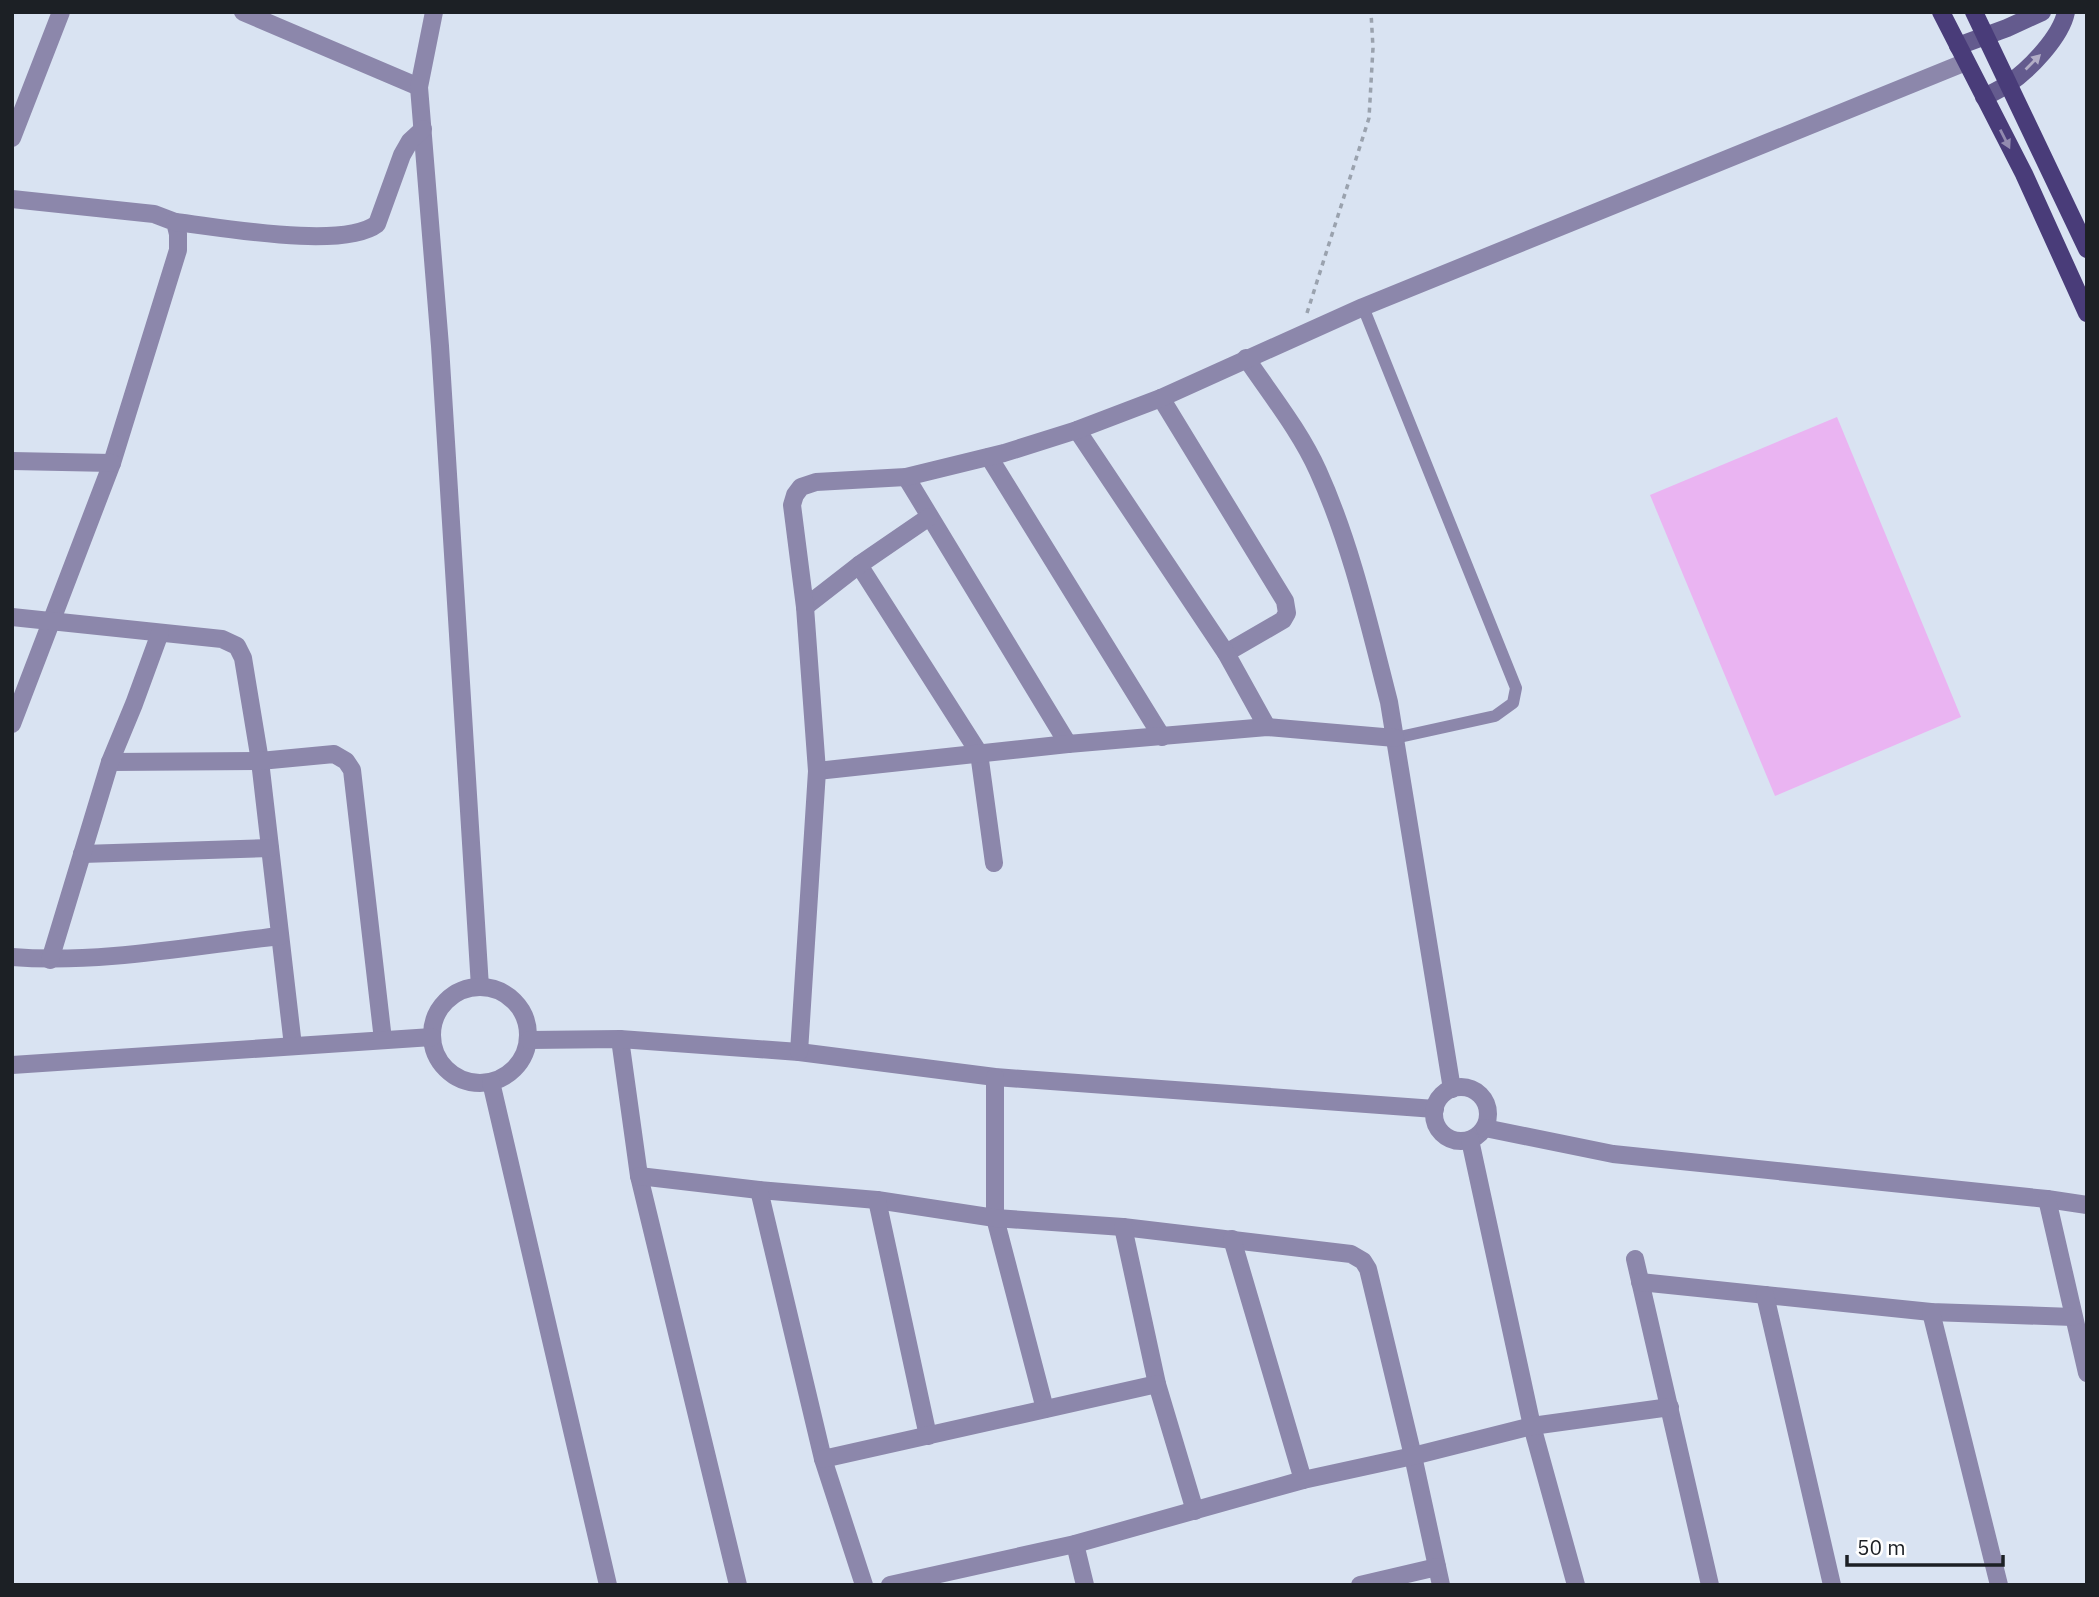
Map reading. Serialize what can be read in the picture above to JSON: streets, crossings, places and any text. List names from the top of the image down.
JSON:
{
  "scale_bar": "50 m"
}
